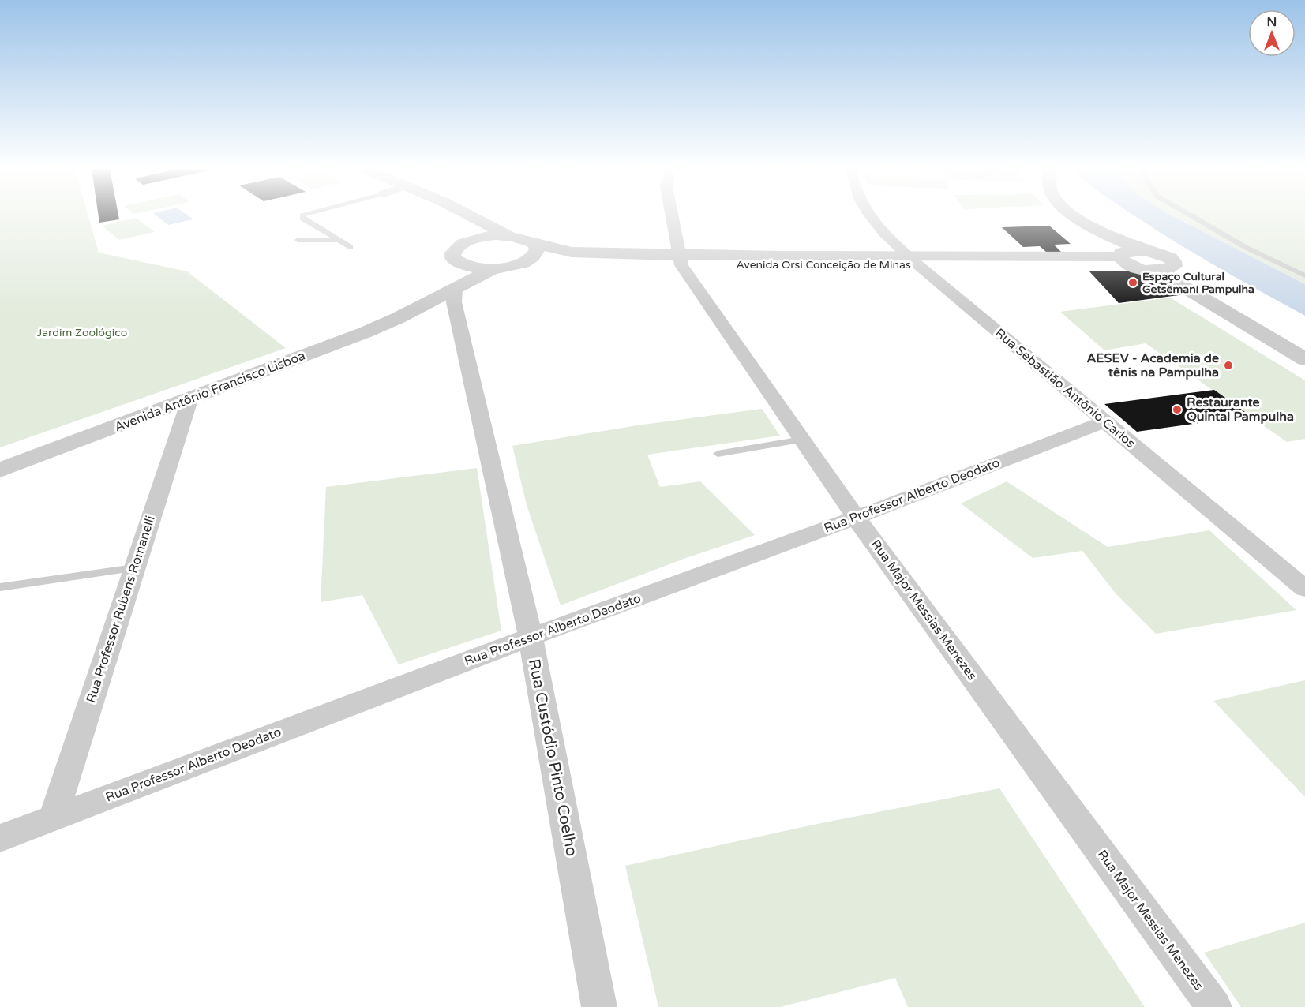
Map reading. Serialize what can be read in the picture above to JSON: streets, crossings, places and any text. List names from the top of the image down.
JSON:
{
  "streets": {
    "street": [
      "Avenida Orsi Conceição de Minas",
      "Rua Sebastião Antônio Carlos",
      "Avenida Antônio Francisco Lisboa",
      "Rua Professor Alberto Deodato",
      "Rua Professor Rubens Romanelli",
      "Rua Major Messias Menezes",
      "Rua Custódio Pinto Coelho"
    ]
  },
  "crossings": [
    ["Avenida Orsi Conceição de Minas", "Rua Sebastião Antônio Carlos"],
    ["Avenida Orsi Conceição de Minas", "Rua Major Messias Menezes"],
    ["Rua Sebastião Antônio Carlos", "Rua Professor Alberto Deodato"],
    ["Avenida Antônio Francisco Lisboa", "Rua Professor Rubens Romanelli"],
    ["Avenida Antônio Francisco Lisboa", "Rua Custódio Pinto Coelho"],
    ["Rua Professor Alberto Deodato", "Rua Professor Rubens Romanelli"],
    ["Rua Professor Alberto Deodato", "Rua Major Messias Menezes"],
    ["Rua Professor Alberto Deodato", "Rua Custódio Pinto Coelho"]
  ],
  "parks": ["Jardim Zoológico"],
  "places": ["Espaço Cultural Getsêmani Pampulha", "AESEV - Academia de tênis na Pampulha", "Restaurante Quintal Pampulha"],
  "north": "top"
}
